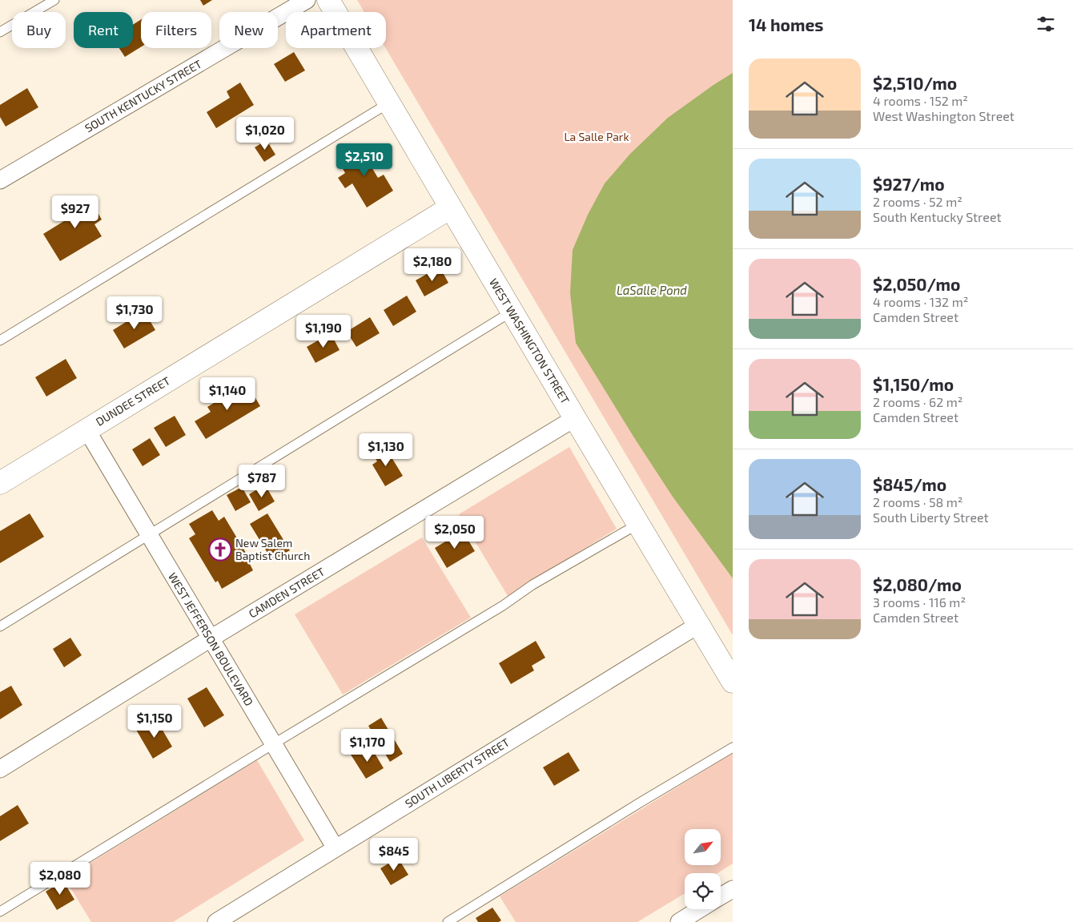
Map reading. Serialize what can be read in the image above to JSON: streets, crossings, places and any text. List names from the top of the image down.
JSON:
{
  "streets": {
    "street": [
      "SOUTH KENTUCKY STREET",
      "WEST WASHINGTON STREET",
      "DUNDEE STREET",
      "CAMDEN STREET",
      "WEST JEFFERSON BOULEVARD",
      "SOUTH LIBERTY STREET"
    ]
  },
  "crossings": [
    ["WEST WASHINGTON STREET", "DUNDEE STREET"],
    ["WEST WASHINGTON STREET", "CAMDEN STREET"],
    ["WEST WASHINGTON STREET", "SOUTH LIBERTY STREET"],
    ["DUNDEE STREET", "WEST JEFFERSON BOULEVARD"],
    ["CAMDEN STREET", "WEST JEFFERSON BOULEVARD"],
    ["WEST JEFFERSON BOULEVARD", "SOUTH LIBERTY STREET"]
  ],
  "water": ["LaSalle Pond"],
  "parks": ["La Salle Park"],
  "places": {
    "church": ["New Salem Baptist Church"]
  },
  "north": "top right",
  "page": {
    "heading": "14 homes",
    "chip": [
      "Buy",
      "Rent",
      "Filters",
      "New",
      "Apartment"
    ],
    "list": [
      {
        "name": "$2,510/mo",
        "note": "4 rooms · 152 m² · West Washington Street"
      },
      {
        "name": "$927/mo",
        "note": "2 rooms · 52 m² · South Kentucky Street"
      },
      {
        "name": "$2,050/mo",
        "note": "4 rooms · 132 m² · Camden Street"
      },
      {
        "name": "$1,150/mo",
        "note": "2 rooms · 62 m² · Camden Street"
      },
      {
        "name": "$845/mo",
        "note": "2 rooms · 58 m² · South Liberty Street"
      },
      {
        "name": "$2,080/mo",
        "note": "3 rooms · 116 m² · Camden Street"
      }
    ],
    "price": [
      "$1,020",
      "$2,510",
      "$927",
      "$2,180",
      "$1,730",
      "$1,190",
      "$1,140",
      "$1,130",
      "$787",
      "$2,050",
      "$1,150",
      "$1,170",
      "$845",
      "$2,080"
    ]
  }
}
